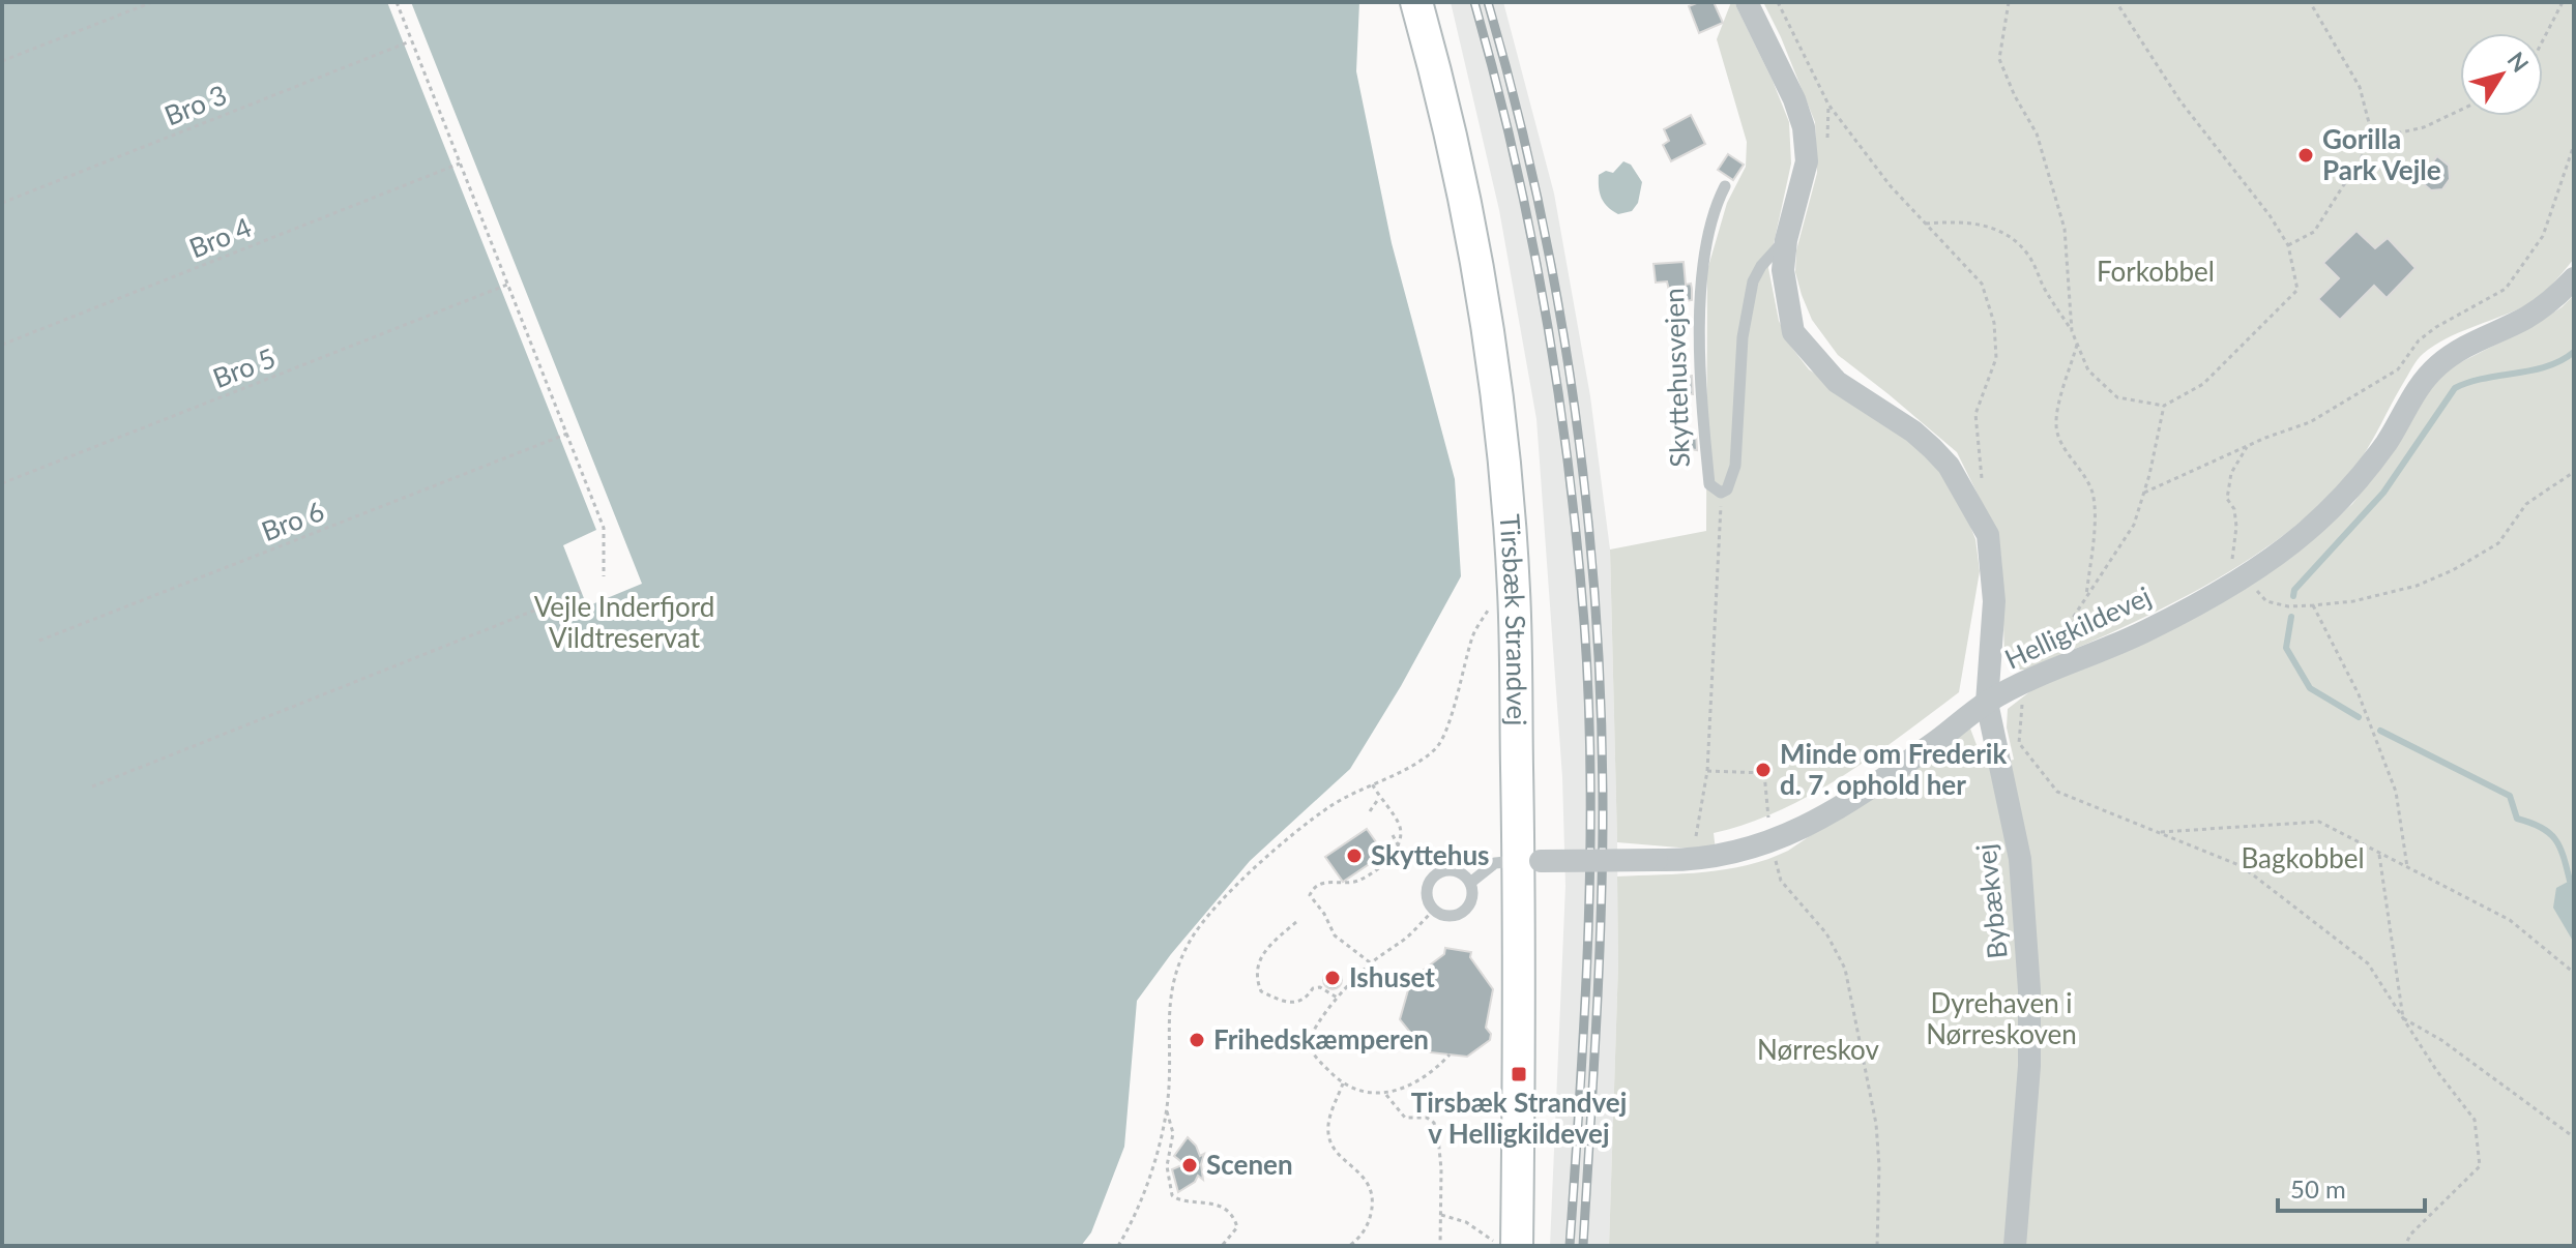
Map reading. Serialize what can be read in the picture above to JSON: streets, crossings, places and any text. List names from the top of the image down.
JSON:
{
  "streets": {
    "street": [
      "Skyttehusvejen",
      "Tirsbæk Strandvej",
      "Helligkildevej",
      "Bybækvej"
    ],
    "path": [
      "Bro 3",
      "Bro 4",
      "Bro 5",
      "Bro 6"
    ]
  },
  "crossings": [
    ["Skyttehusvejen", "Helligkildevej"],
    ["Skyttehusvejen", "Bybækvej"],
    ["Tirsbæk Strandvej", "Helligkildevej"],
    ["Helligkildevej", "Bybækvej"]
  ],
  "parks": [
    "Forkobbel",
    "Vejle Inderfjord Vildtreservat",
    "Bagkobbel",
    "Dyrehaven i Nørreskoven",
    "Nørreskov"
  ],
  "places": {
    "other": [
      "Gorilla Park Vejle",
      "Minde om Frederik d. 7. ophold her",
      "Skyttehus",
      "Ishuset",
      "Frihedskæmperen",
      "Scenen"
    ],
    "transit": ["Tirsbæk Strandvej v Helligkildevej"]
  },
  "scale_bar": "50 m",
  "north": "top right"
}
